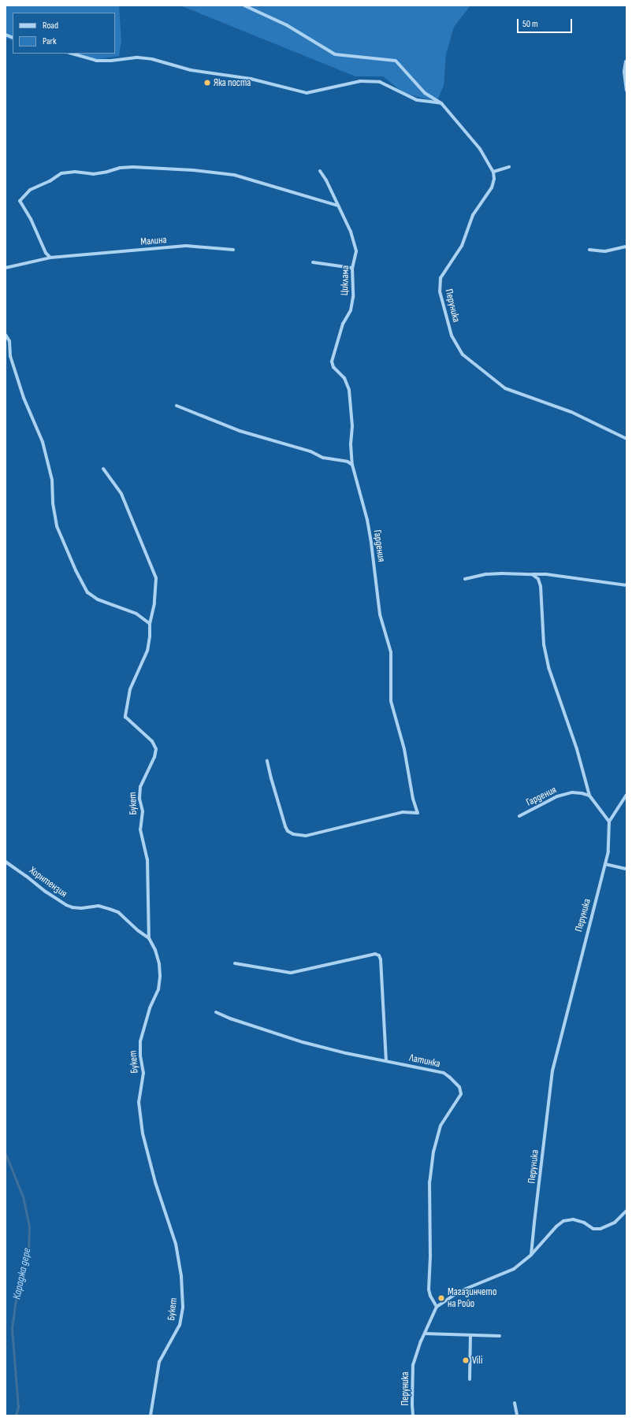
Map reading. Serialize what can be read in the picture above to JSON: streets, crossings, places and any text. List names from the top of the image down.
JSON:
{
  "streets": {
    "street": [
      "Малина",
      "Циклама",
      "Перуника",
      "Гардения",
      "Букет",
      "Хорнтензия",
      "Латинка"
    ]
  },
  "crossings": [
    ["Циклама", "Гардения"],
    ["Перуника", "Латинка"],
    ["Букет", "Хорнтензия"]
  ],
  "water": ["Караджа дере"],
  "places": ["Яка поста", "Магазинчето на Ройо", "Vili"],
  "legend": ["Road", "Park"],
  "scale_bar": "50 m"
}
